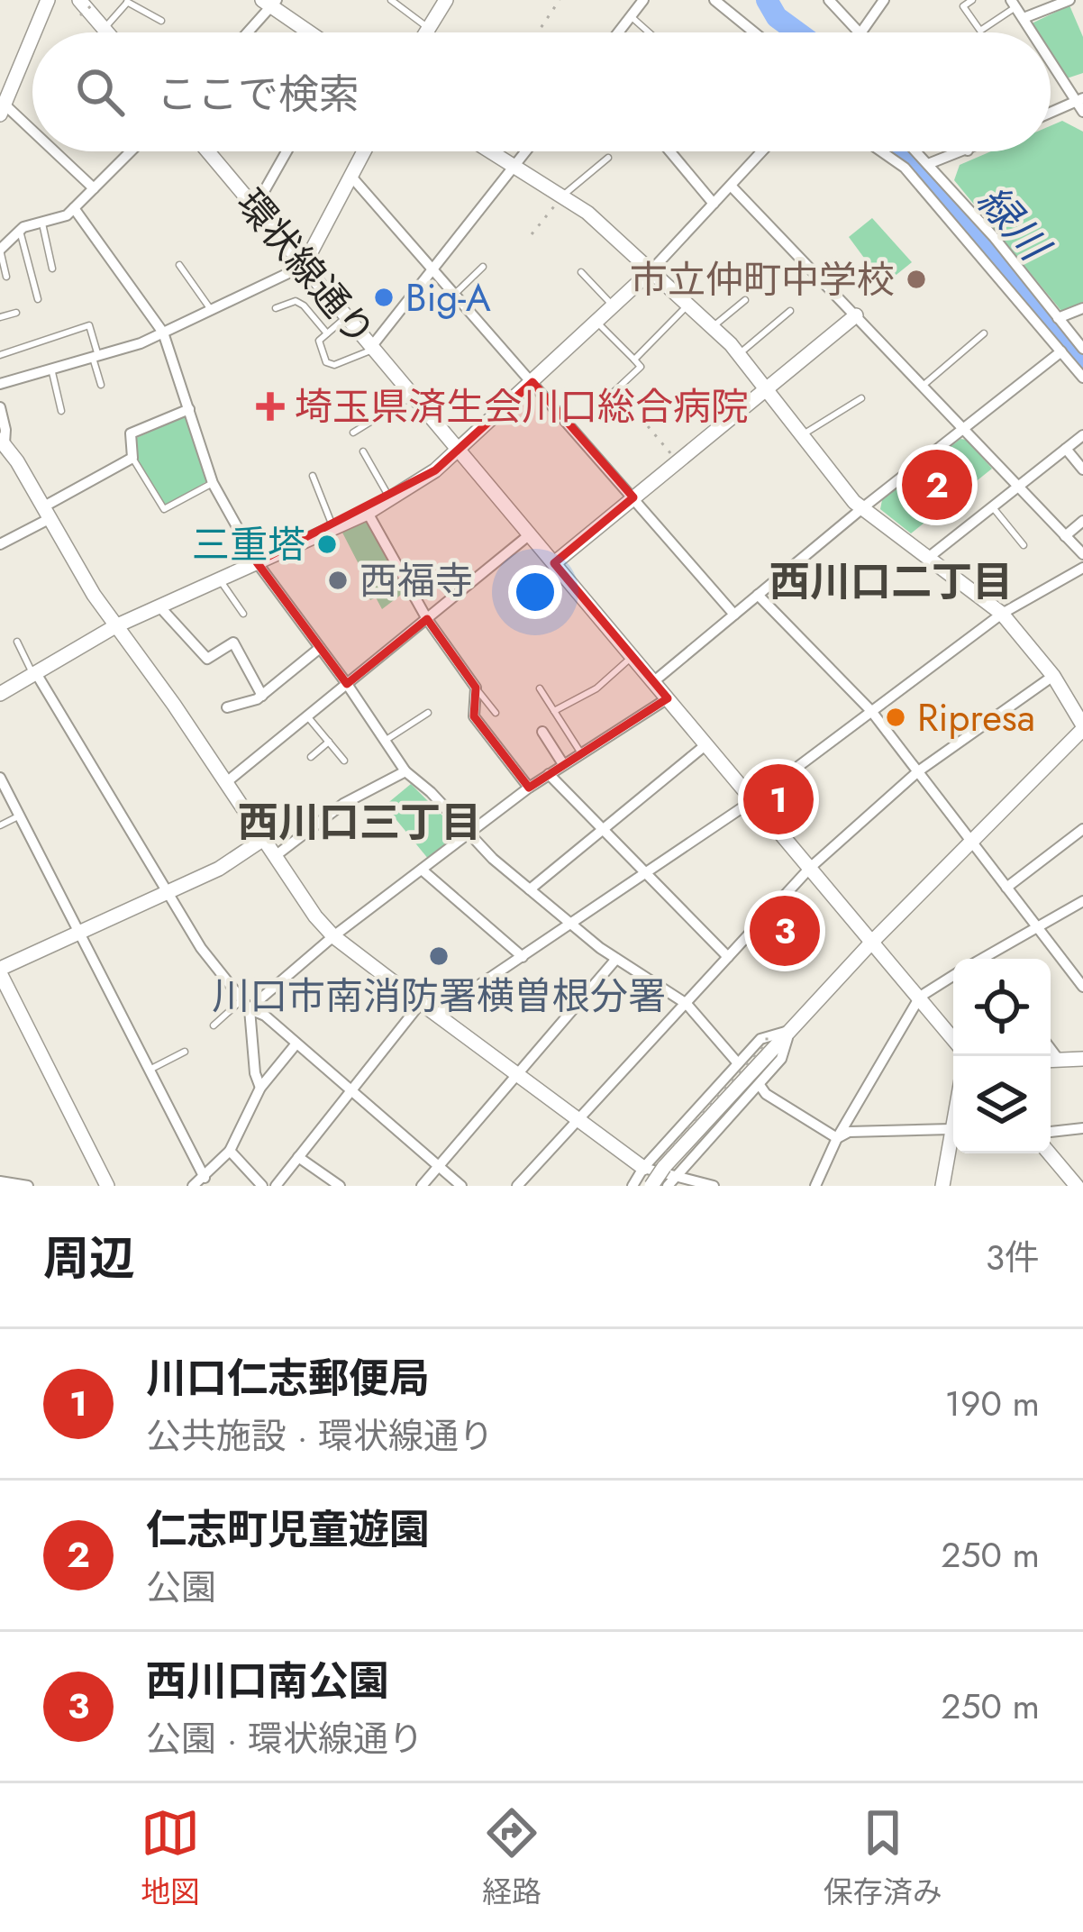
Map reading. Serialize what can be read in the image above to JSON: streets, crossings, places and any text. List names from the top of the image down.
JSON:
{
  "streets": {
    "street": ["環状線通り"]
  },
  "districts": ["西川口二丁目", "西川口三丁目"],
  "water": ["緑川"],
  "places": {
    "other": [
      "市立仲町中学校",
      "Big-A",
      "三重塔",
      "西福寺",
      "Ripresa",
      "川口市南消防署横曽根分署"
    ],
    "health": ["埼玉県済生会川口総合病院"]
  },
  "page": {
    "search": "ここで検索",
    "pins": ["2", "1", "3"],
    "heading": ["周辺", "3件"],
    "list": [
      {
        "mark": "1",
        "name": "川口仁志郵便局",
        "note": "公共施設 · 環状線通り",
        "value": "190 m"
      },
      {
        "mark": "2",
        "name": "仁志町児童遊園",
        "note": "公園",
        "value": "250 m"
      },
      {
        "mark": "3",
        "name": "西川口南公園",
        "note": "公園 · 環状線通り",
        "value": "250 m"
      }
    ],
    "nav": ["地図", "経路", "保存済み"]
  }
}
